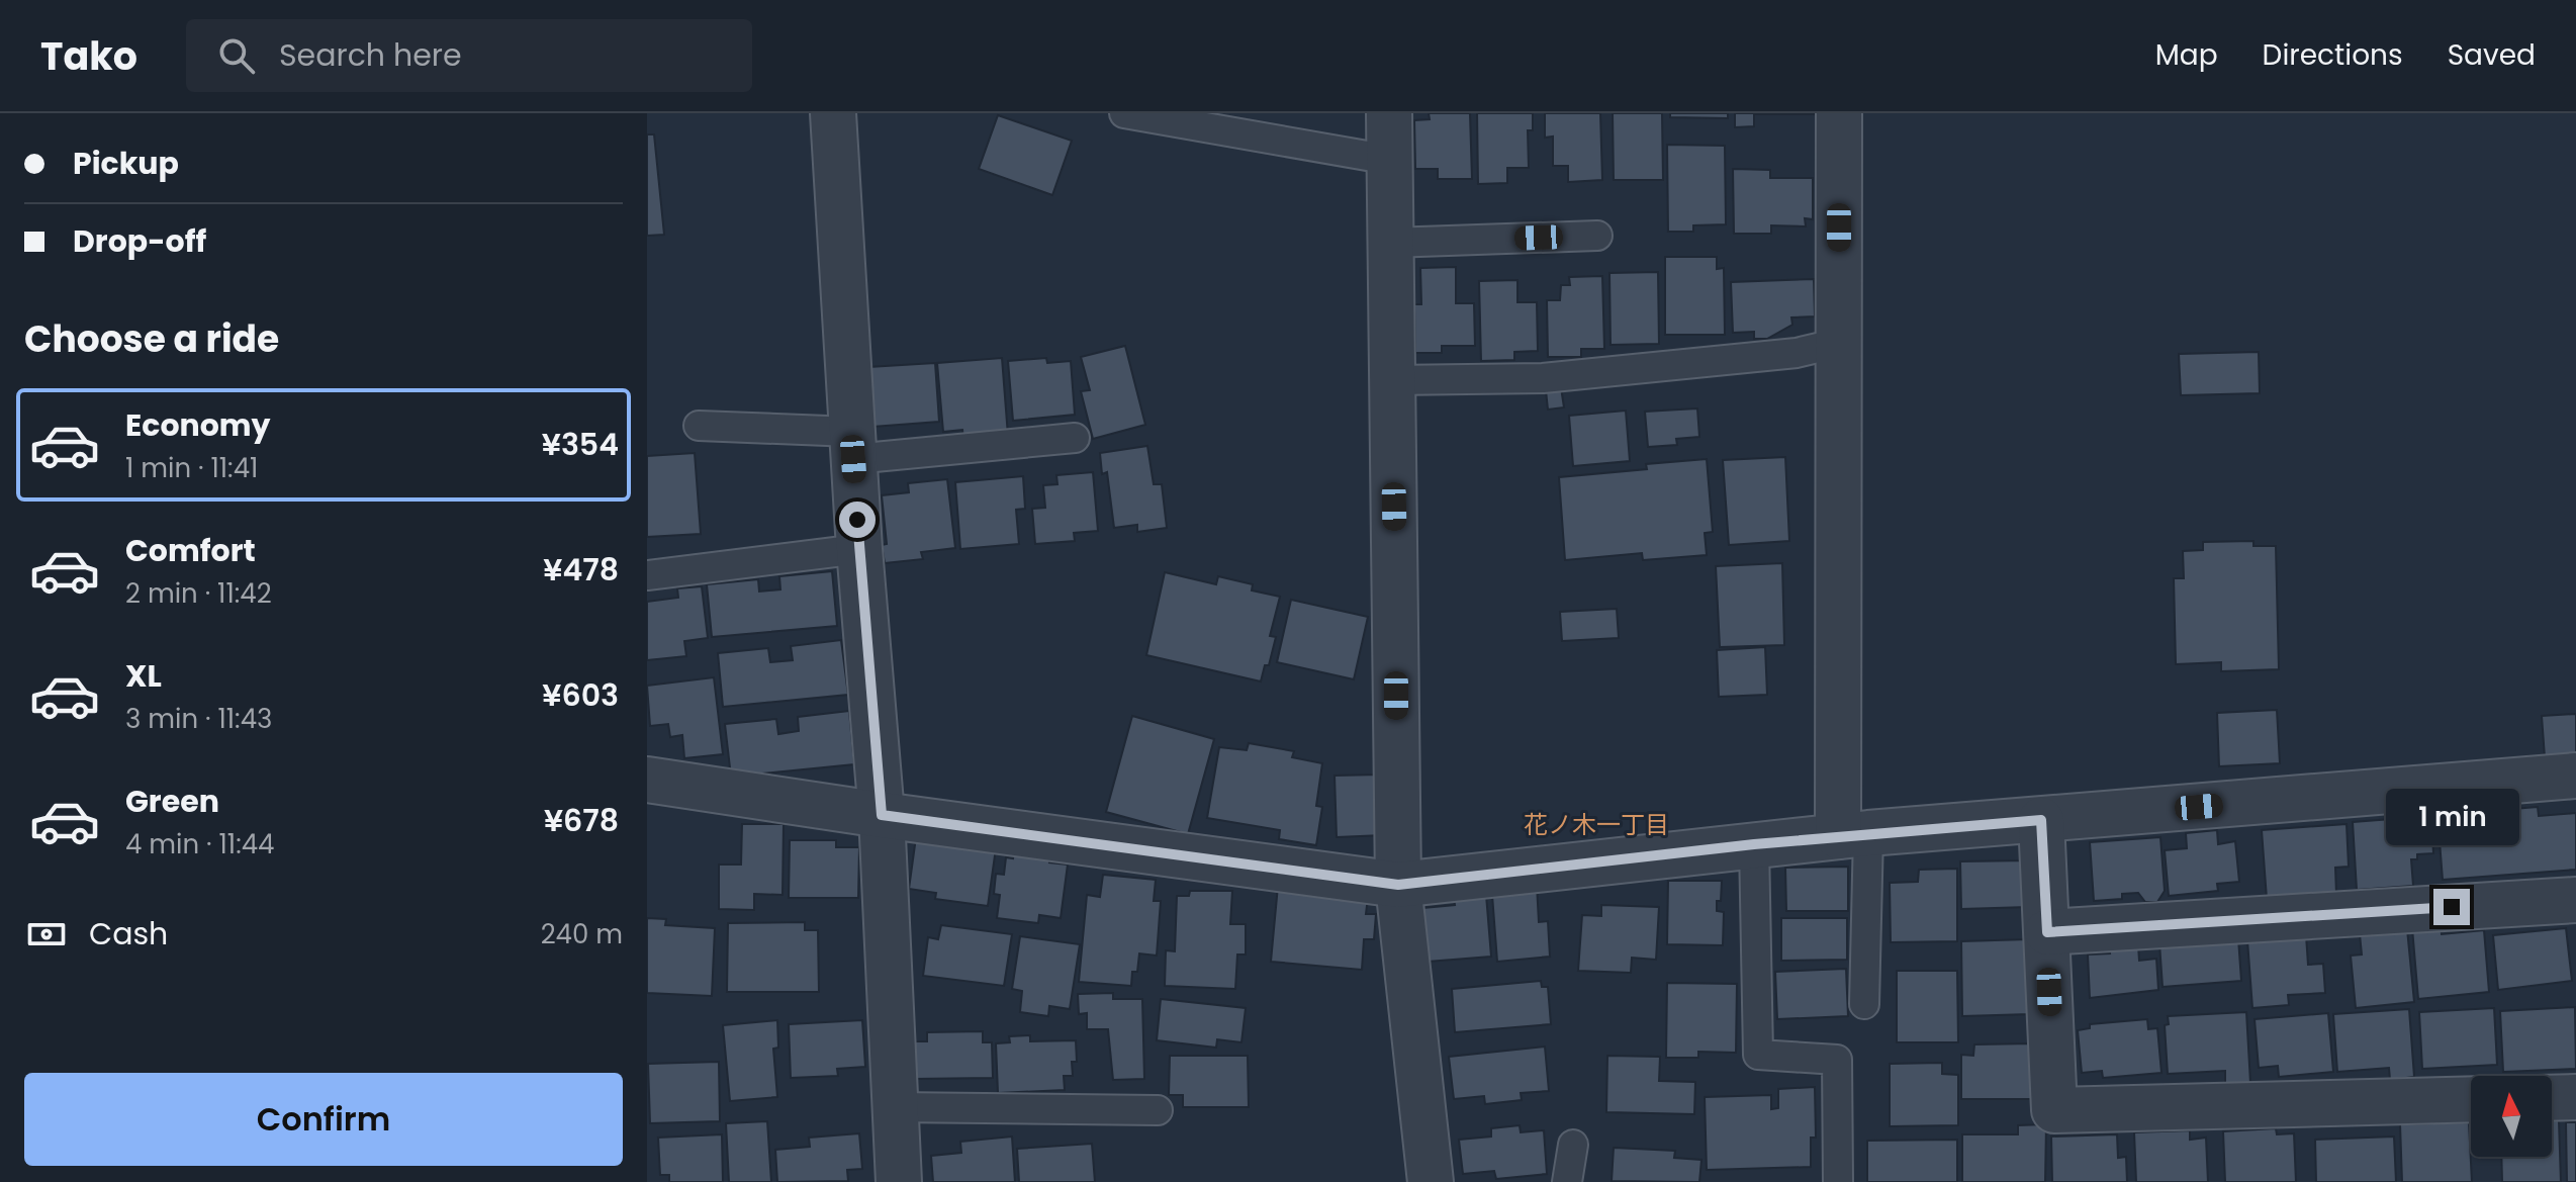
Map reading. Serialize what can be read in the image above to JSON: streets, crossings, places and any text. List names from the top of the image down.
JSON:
{
  "districts": ["花ノ木一丁目"],
  "north": "top",
  "page": {
    "header": "Tako",
    "search": "Search here",
    "nav": ["Map", "Directions", "Saved"],
    "banner": ["Pickup", "Drop-off"],
    "heading": "Choose a ride",
    "list": [
      {
        "name": "Economy",
        "note": "1 min · 11:41",
        "value": "¥354"
      },
      {
        "name": "Comfort",
        "note": "2 min · 11:42",
        "value": "¥478"
      },
      {
        "name": "XL",
        "note": "3 min · 11:43",
        "value": "¥603"
      },
      {
        "name": "Green",
        "note": "4 min · 11:44",
        "value": "¥678"
      }
    ],
    "bubble": "1 min",
    "pay": ["Cash", "240 m"],
    "buttons": "Confirm"
  }
}
